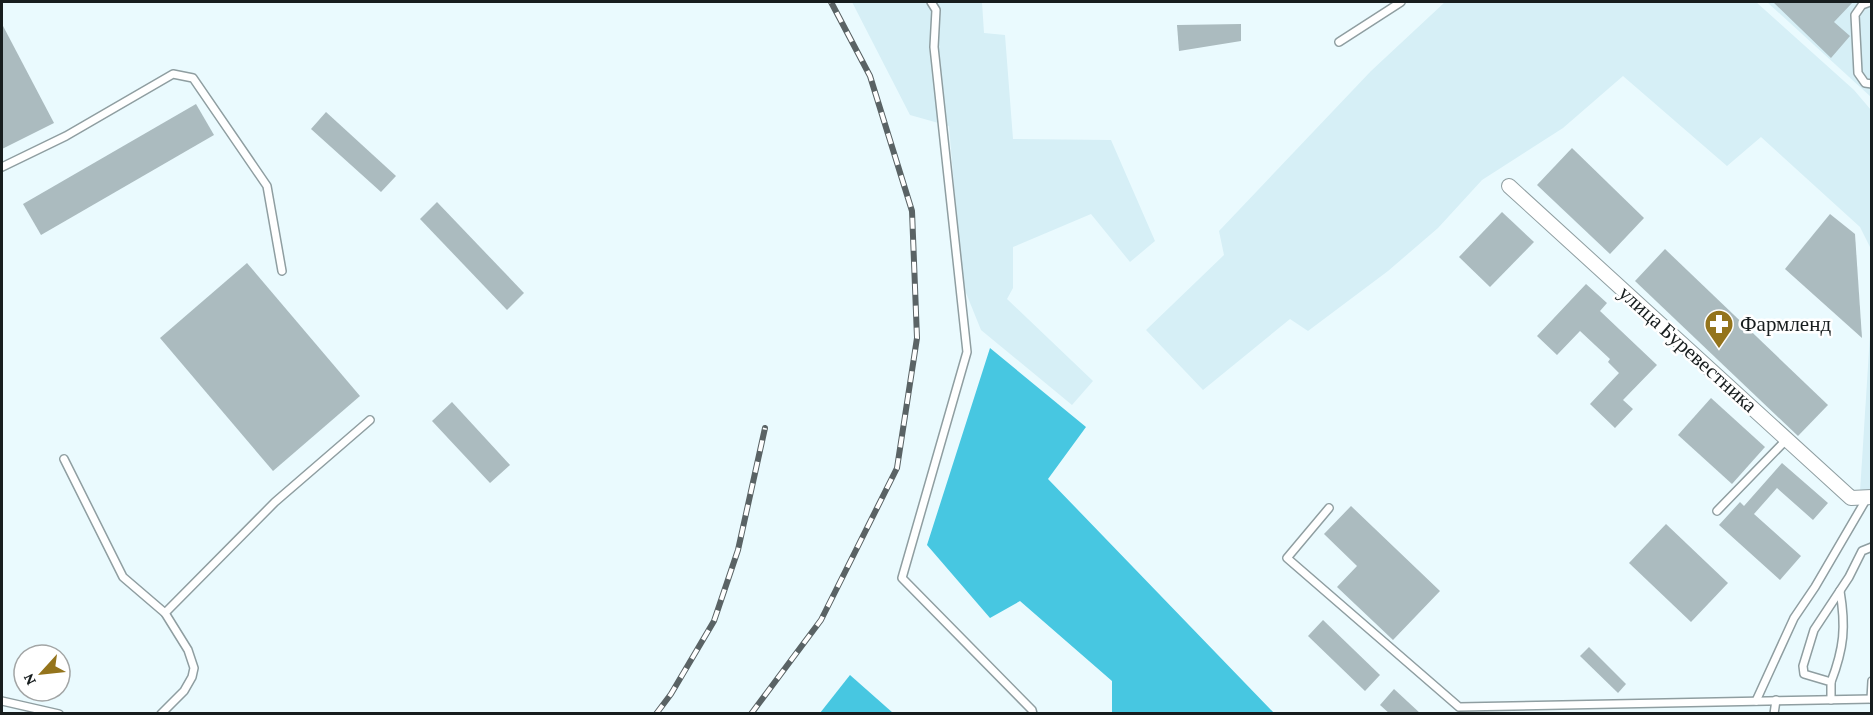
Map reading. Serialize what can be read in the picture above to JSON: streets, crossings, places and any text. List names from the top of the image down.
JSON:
{
  "streets": {
    "street": ["улица Буревестника"]
  },
  "places": {
    "pharmacy": ["Фармленд"]
  },
  "north": "bottom left"
}
